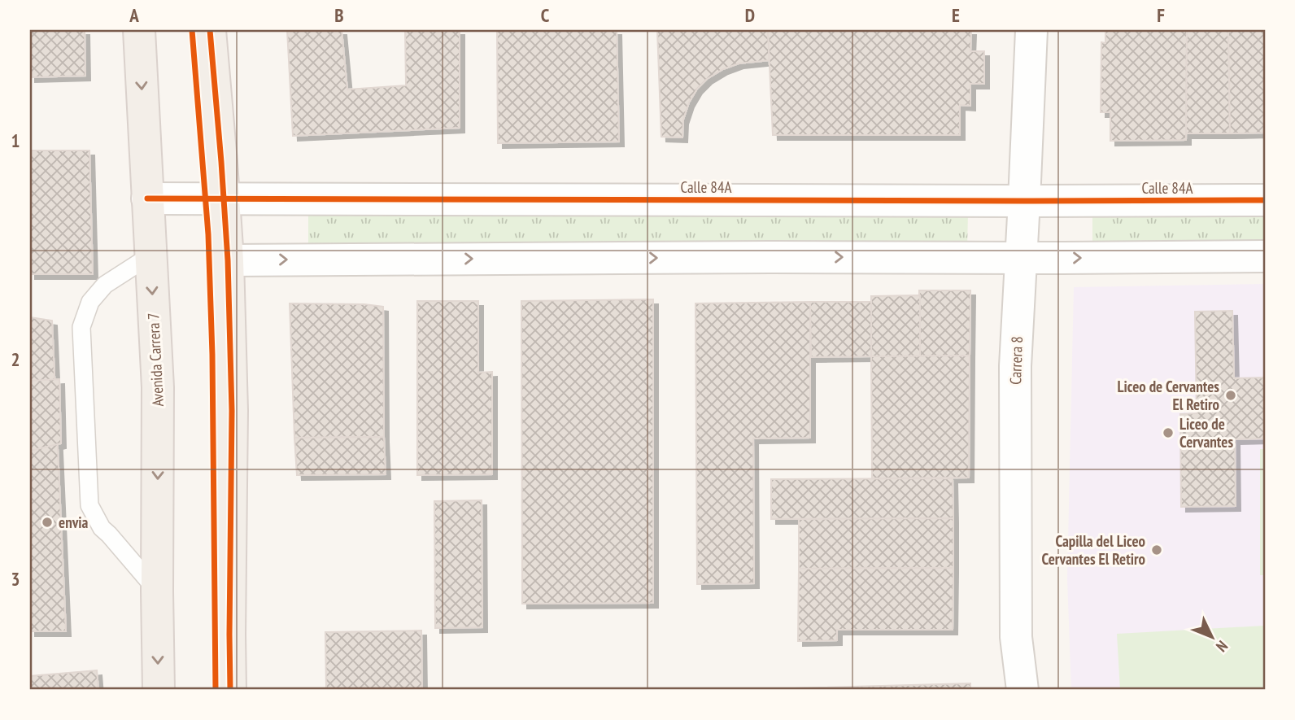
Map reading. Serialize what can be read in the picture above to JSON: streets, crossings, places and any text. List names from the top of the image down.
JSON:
{
  "streets": {
    "main road": ["Avenida Carrera 7"],
    "street": ["Calle 84A", "Carrera 8"]
  },
  "crossings": [
    ["Calle 84A", "Avenida Carrera 7"],
    ["Calle 84A", "Carrera 8"]
  ],
  "places": [
    "Liceo de Cervantes El Retiro",
    "Liceo de Cervantes",
    "envia",
    "Capilla del Liceo Cervantes El Retiro"
  ],
  "north": "bottom right",
  "grid": {
    "columns": [
      "A",
      "B",
      "C",
      "D",
      "E",
      "F"
    ],
    "rows": ["1", "2", "3"]
  }
}
